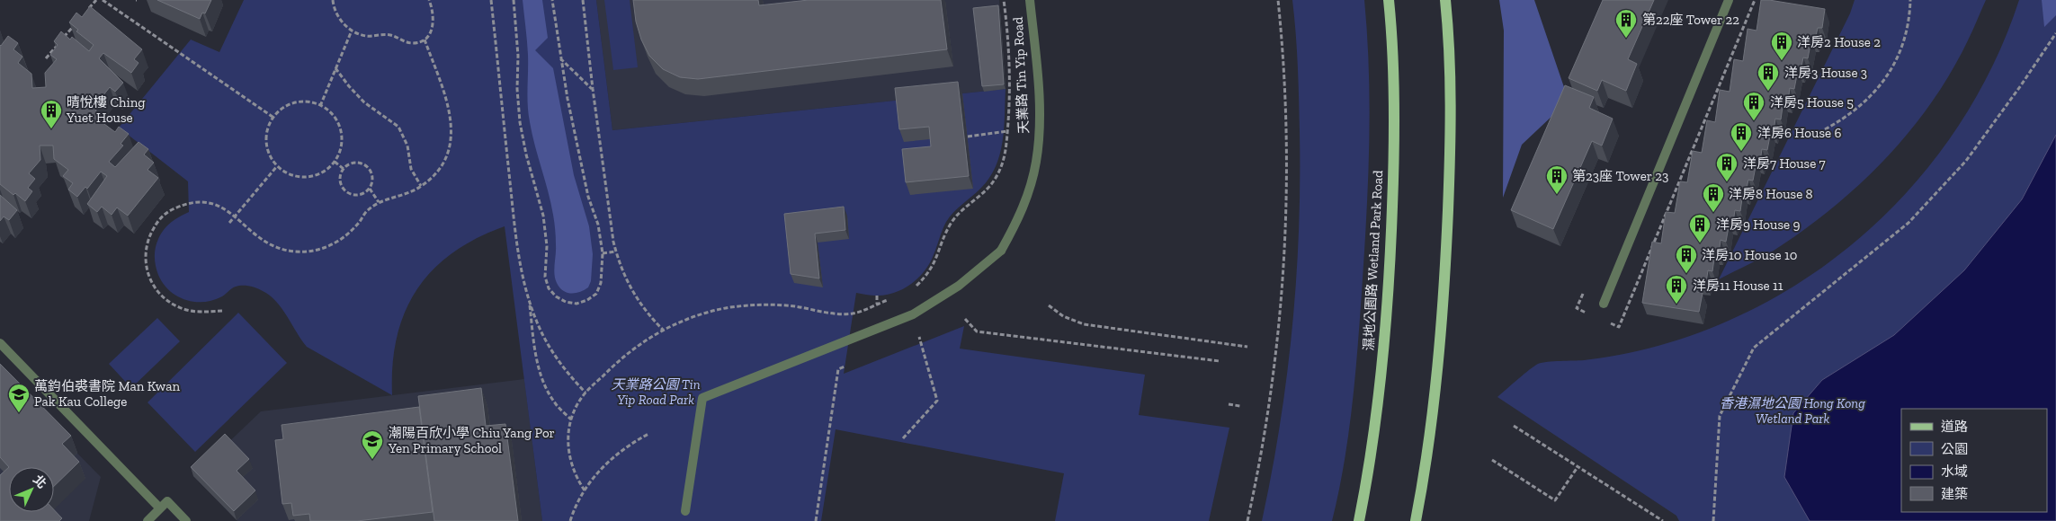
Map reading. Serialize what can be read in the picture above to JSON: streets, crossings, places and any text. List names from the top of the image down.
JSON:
{
  "streets": {
    "main road": ["濕地公園路 Wetland Park Road"],
    "street": ["天業路 Tin Yip Road"]
  },
  "parks": ["天業路公園 Tin Yip Road Park", "香港濕地公園 Hong Kong Wetland Park"],
  "places": {
    "building": [
      "第22座 Tower 22",
      "洋房2 House 2",
      "洋房3 House 3",
      "洋房5 House 5",
      "晴悅樓 Ching Yuet House",
      "洋房6 House 6",
      "洋房7 House 7",
      "第23座 Tower 23",
      "洋房8 House 8",
      "洋房9 House 9",
      "洋房10 House 10",
      "洋房11 House 11"
    ],
    "school or university": ["萬鈞伯裘書院 Man Kwan Pak Kau College", "潮陽百欣小學 Chiu Yang Por Yen Primary School"]
  },
  "legend": [
    "道路",
    "公園",
    "水域",
    "建築"
  ],
  "north": "top right"
}
